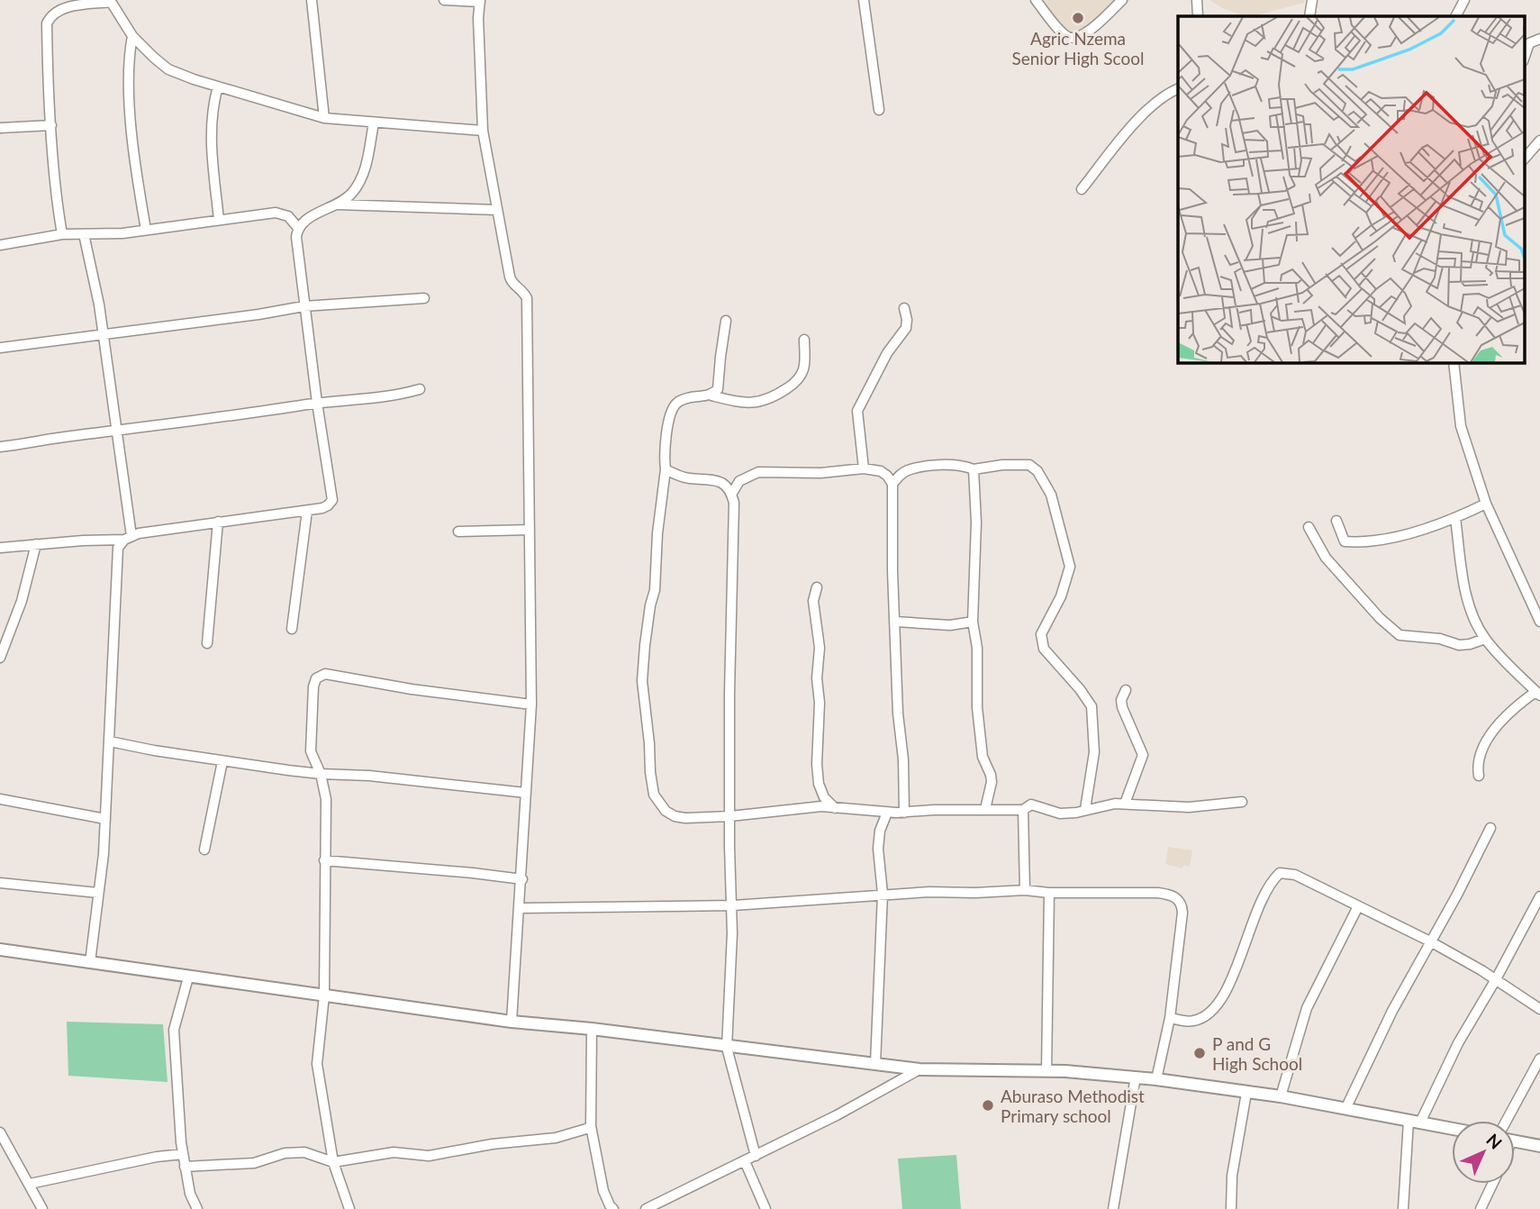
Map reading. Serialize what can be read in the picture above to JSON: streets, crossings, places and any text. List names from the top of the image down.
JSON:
{
  "places": ["Agric Nzema Senior High Scool", "P and G High School", "Aburaso Methodist Primary school"],
  "north": "top right"
}
